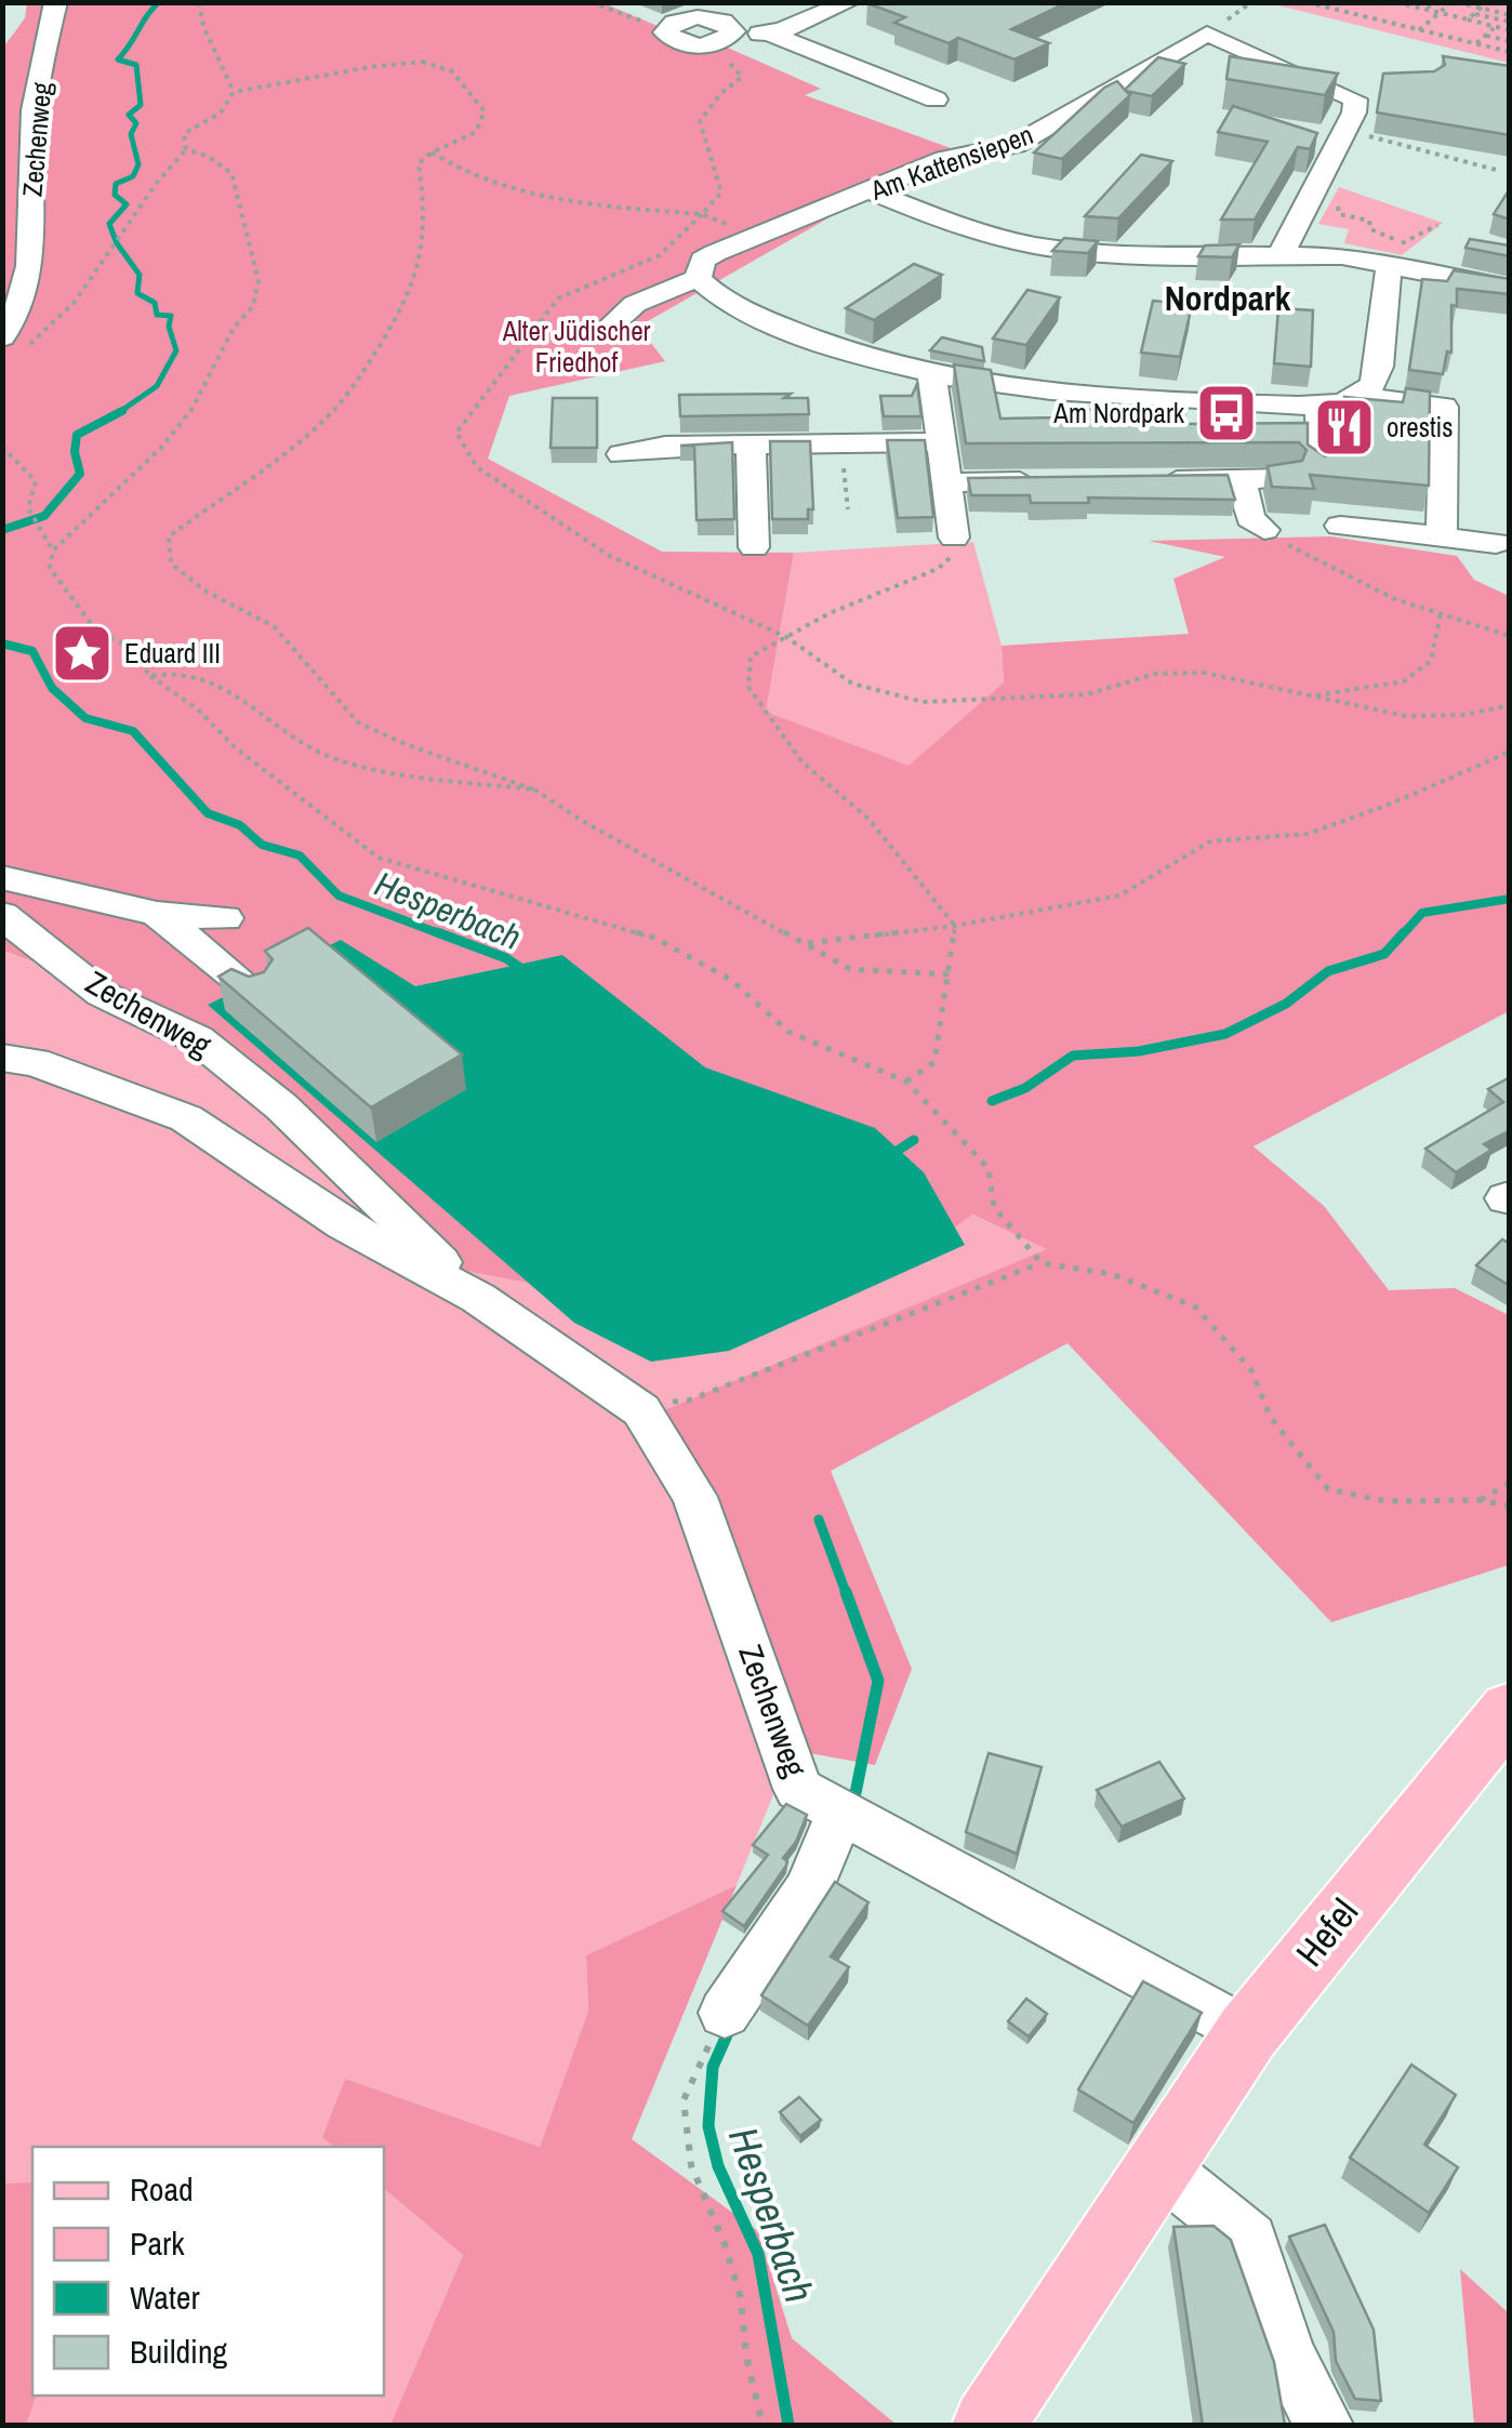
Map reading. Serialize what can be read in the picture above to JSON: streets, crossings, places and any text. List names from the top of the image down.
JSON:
{
  "streets": {
    "main road": ["Hefel"],
    "street": ["Zechenweg", "Am Kattensiepen"]
  },
  "crossings": [
    ["Zechenweg", "Hefel"]
  ],
  "districts": ["Nordpark"],
  "water": ["Hesperbach"],
  "parks": ["Alter Jüdischer Friedhof"],
  "places": {
    "bus stop": ["Am Nordpark"],
    "restaurant": ["orestis"],
    "place": ["Eduard III"]
  },
  "legend": [
    "Road",
    "Park",
    "Water",
    "Building"
  ]
}
